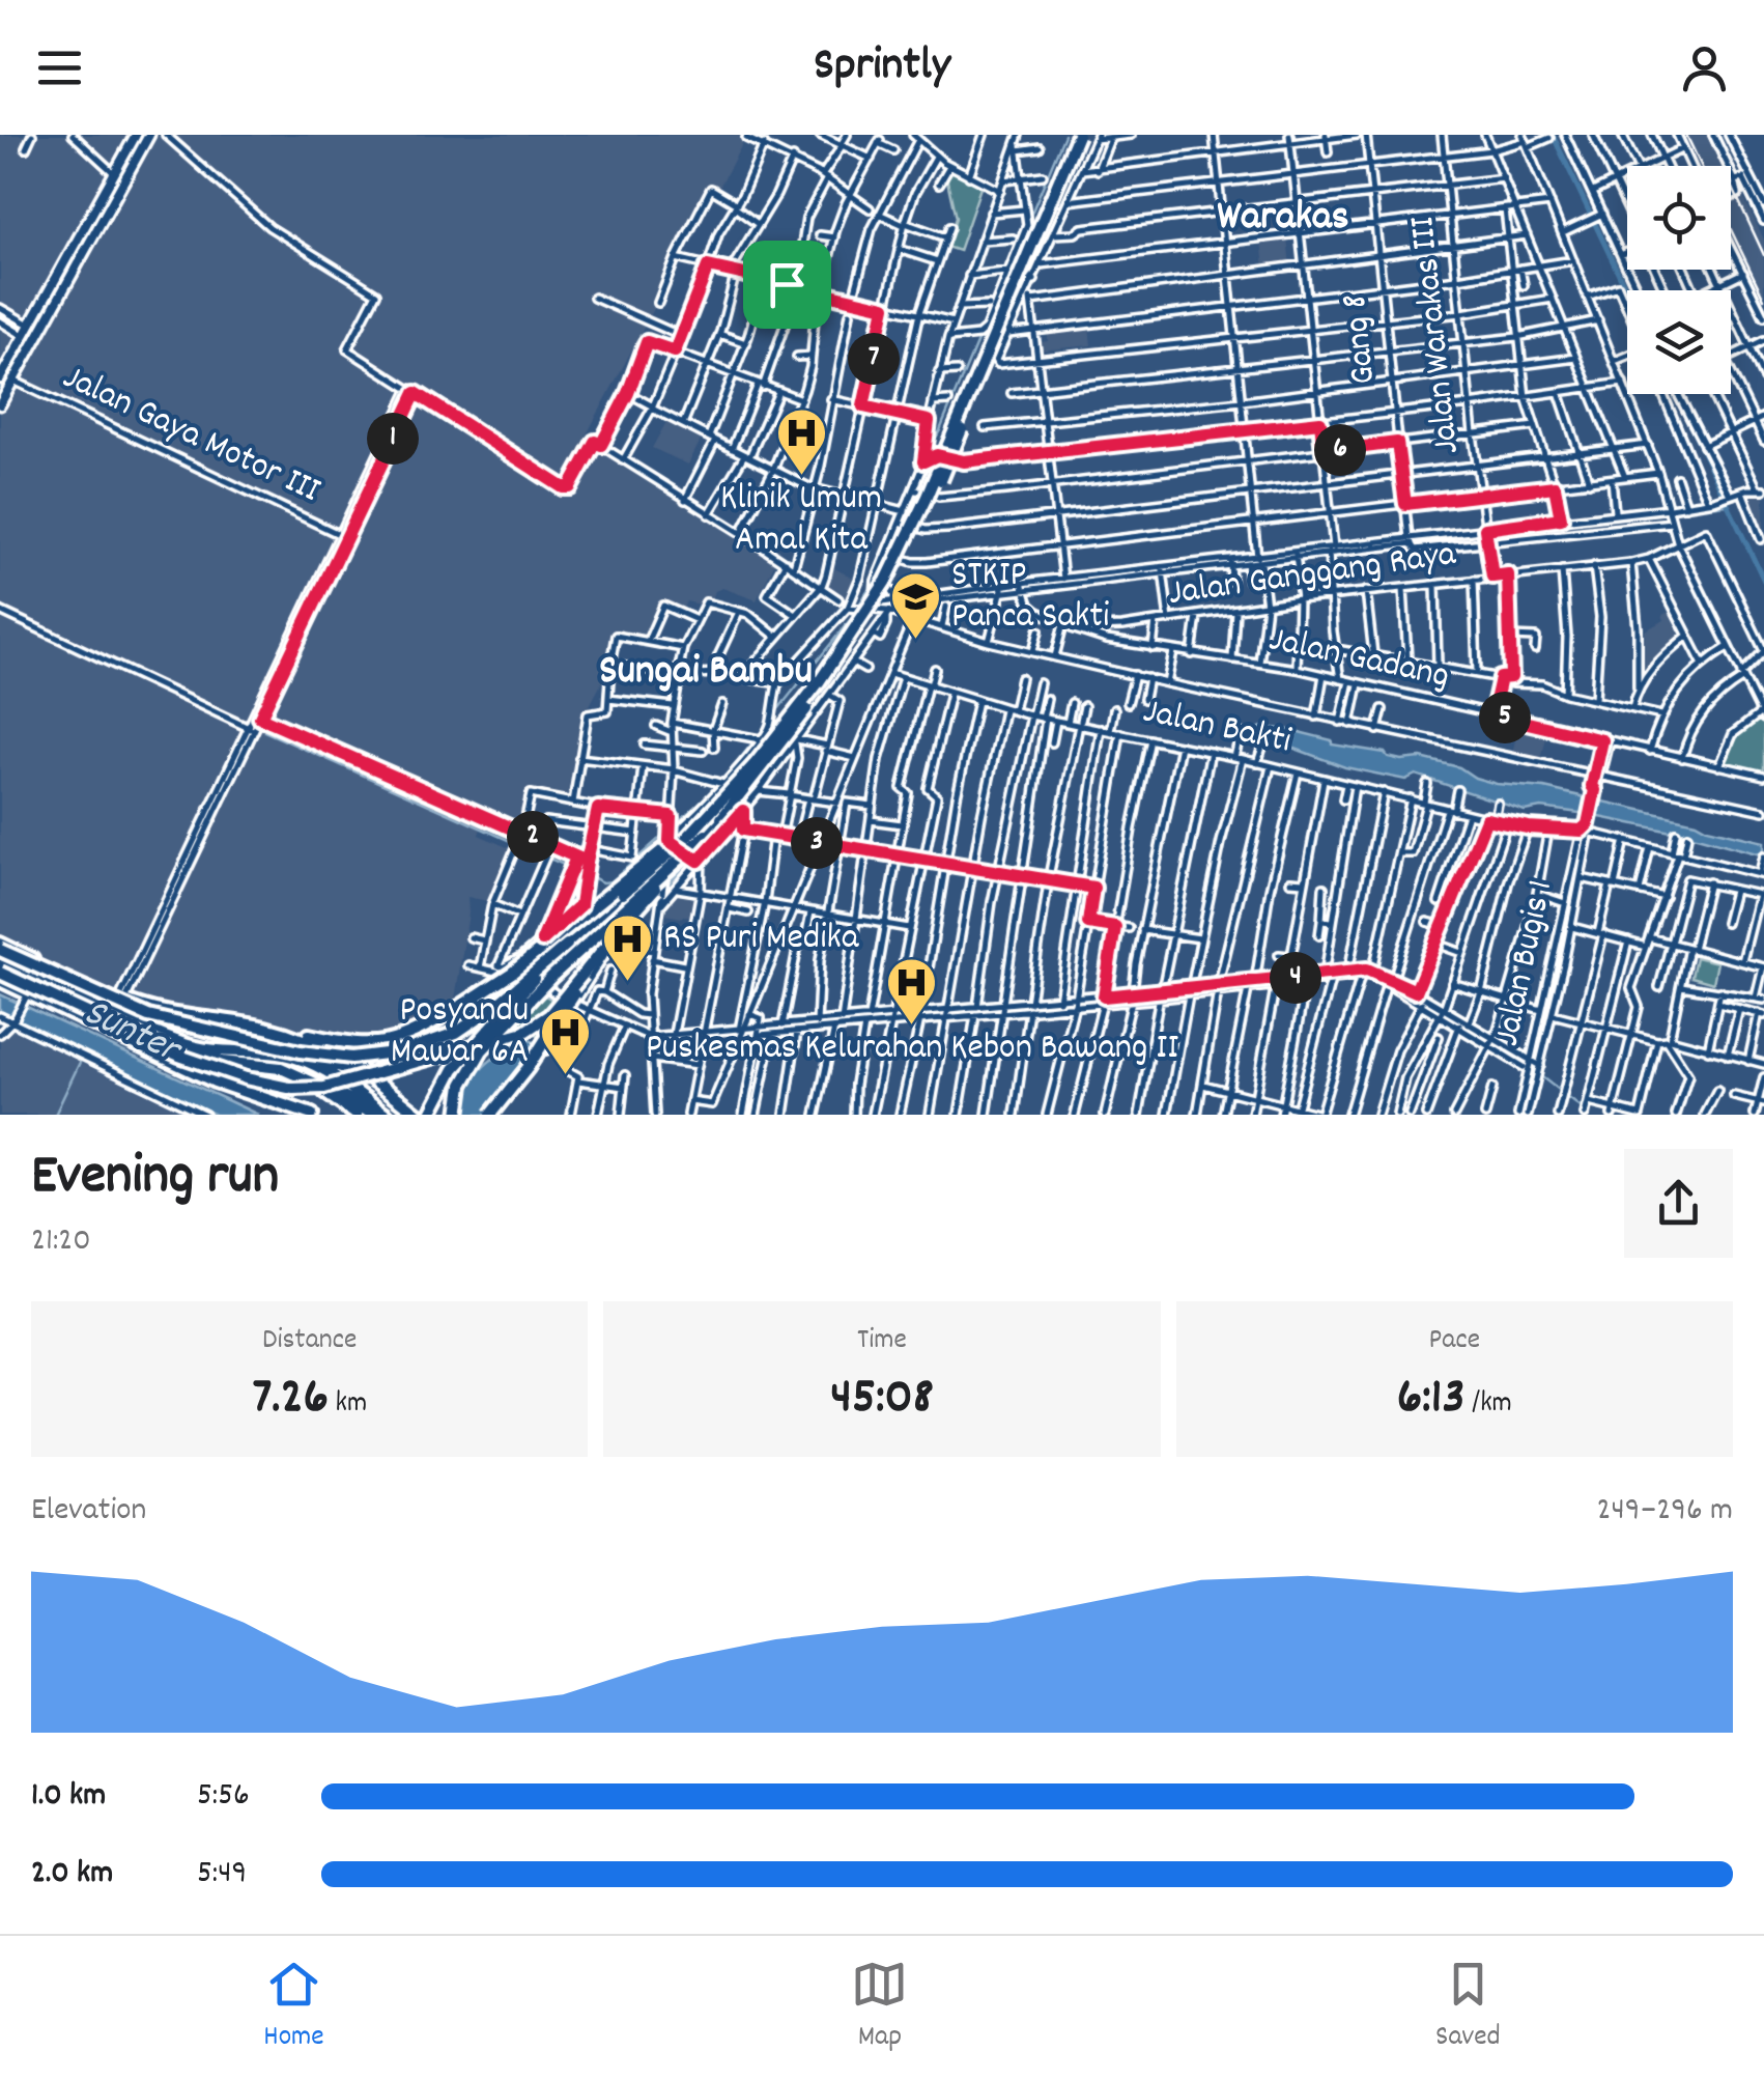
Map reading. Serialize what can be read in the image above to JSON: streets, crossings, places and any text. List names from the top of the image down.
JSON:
{
  "streets": {
    "street": [
      "Jalan Warakas III",
      "Gang 8",
      "Jalan Gaya Motor III",
      "Jalan Ganggang Raya",
      "Jalan Gadang",
      "Jalan Bakti",
      "Jalan Bugis 1"
    ]
  },
  "crossings": [
    ["Jalan Warakas III", "Jalan Ganggang Raya"],
    ["Jalan Ganggang Raya", "Jalan Gadang"],
    ["Jalan Gadang", "Jalan Bugis 1"],
    ["Jalan Bakti", "Jalan Bugis 1"]
  ],
  "districts": ["Warakas", "Sungai Bambu"],
  "water": ["Sunter"],
  "places": {
    "hospital": [
      "Klinik Umum Amal Kita",
      "RS Puri Medika",
      "Puskesmas Kelurahan Kebon Bawang II",
      "Posyandu Mawar 6A"
    ],
    "school or university": ["STKIP Panca Sakti"]
  },
  "page": {
    "header": "Sprintly",
    "pins": [
      "7",
      "1",
      "6",
      "5",
      "2",
      "3",
      "4"
    ],
    "heading": ["Evening run", "21:20"],
    "stats": [
      ["Distance", "7.26 km"],
      ["Time", "45:08"],
      ["Pace", "6:13 /km"]
    ],
    "chart": ["Elevation", "249–296 m"],
    "list": [
      {
        "name": "1.0 km",
        "note": "5:56"
      },
      {
        "name": "2.0 km",
        "note": "5:49"
      }
    ],
    "tabs": ["Home", "Map", "Saved"]
  }
}
